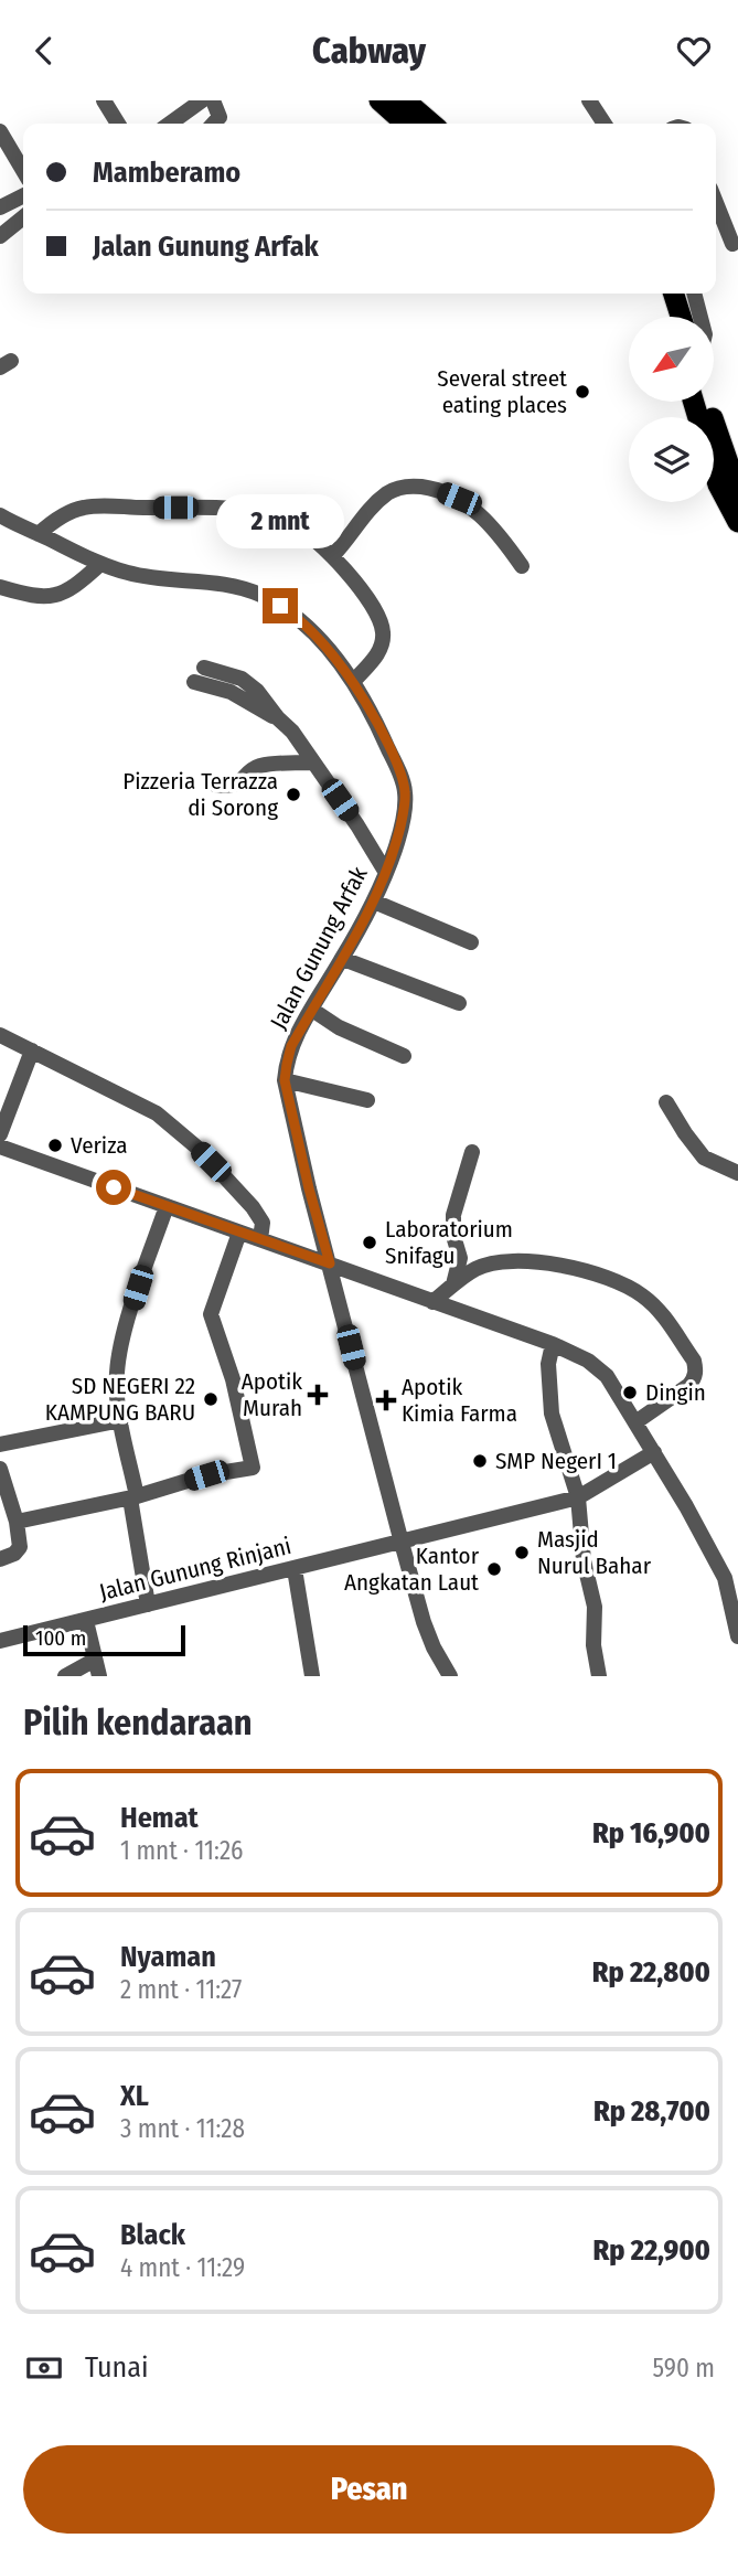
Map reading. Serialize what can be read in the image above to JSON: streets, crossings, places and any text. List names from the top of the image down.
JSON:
{
  "streets": {
    "street": ["Jalan Gunung Arfak", "Jalan Gunung Rinjani"]
  },
  "crossings": [
    ["Jalan Gunung Arfak", "Jalan Gunung Rinjani"]
  ],
  "places": {
    "other": [
      "Several street eating places",
      "Pizzeria Terrazza di Sorong",
      "Veriza",
      "Laboratorium Snifagu",
      "Dingin",
      "SD NEGERI 22 KAMPUNG BARU",
      "SMP NegerI 1",
      "Masjid Nurul Bahar",
      "Kantor Angkatan Laut"
    ],
    "health": ["Apotik Murah", "Apotik Kimia Farma"]
  },
  "scale_bar": "100 m",
  "north": "bottom left",
  "page": {
    "header": "Cabway",
    "banner": ["Mamberamo", "Jalan Gunung Arfak"],
    "bubble": "2 mnt",
    "scale": "100 m",
    "heading": "Pilih kendaraan",
    "list": [
      {
        "name": "Hemat",
        "note": "1 mnt · 11:26",
        "value": "Rp 16,900"
      },
      {
        "name": "Nyaman",
        "note": "2 mnt · 11:27",
        "value": "Rp 22,800"
      },
      {
        "name": "XL",
        "note": "3 mnt · 11:28",
        "value": "Rp 28,700"
      },
      {
        "name": "Black",
        "note": "4 mnt · 11:29",
        "value": "Rp 22,900"
      }
    ],
    "pay": ["Tunai", "590 m"],
    "buttons": "Pesan"
  }
}
